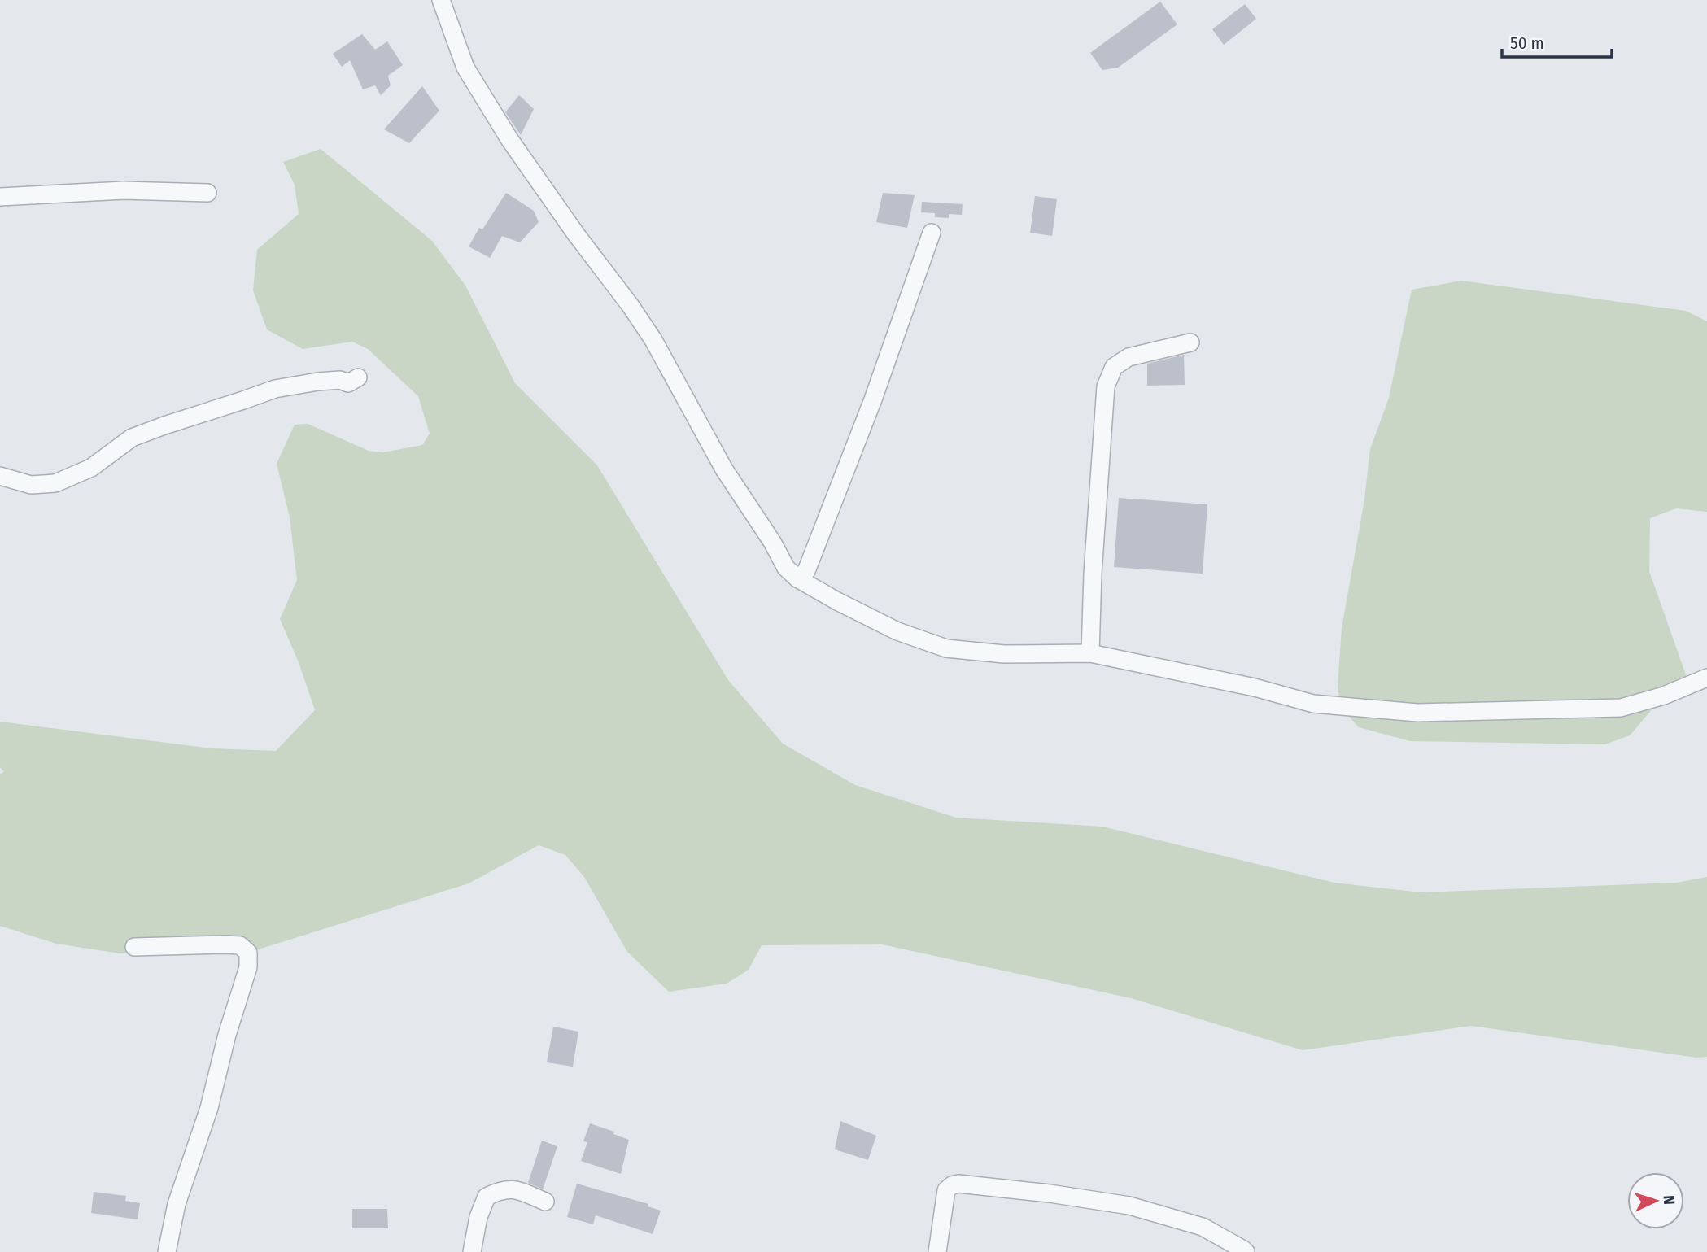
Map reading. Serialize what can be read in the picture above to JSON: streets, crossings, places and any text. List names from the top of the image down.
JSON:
{
  "scale_bar": "50 m",
  "north": "right"
}
